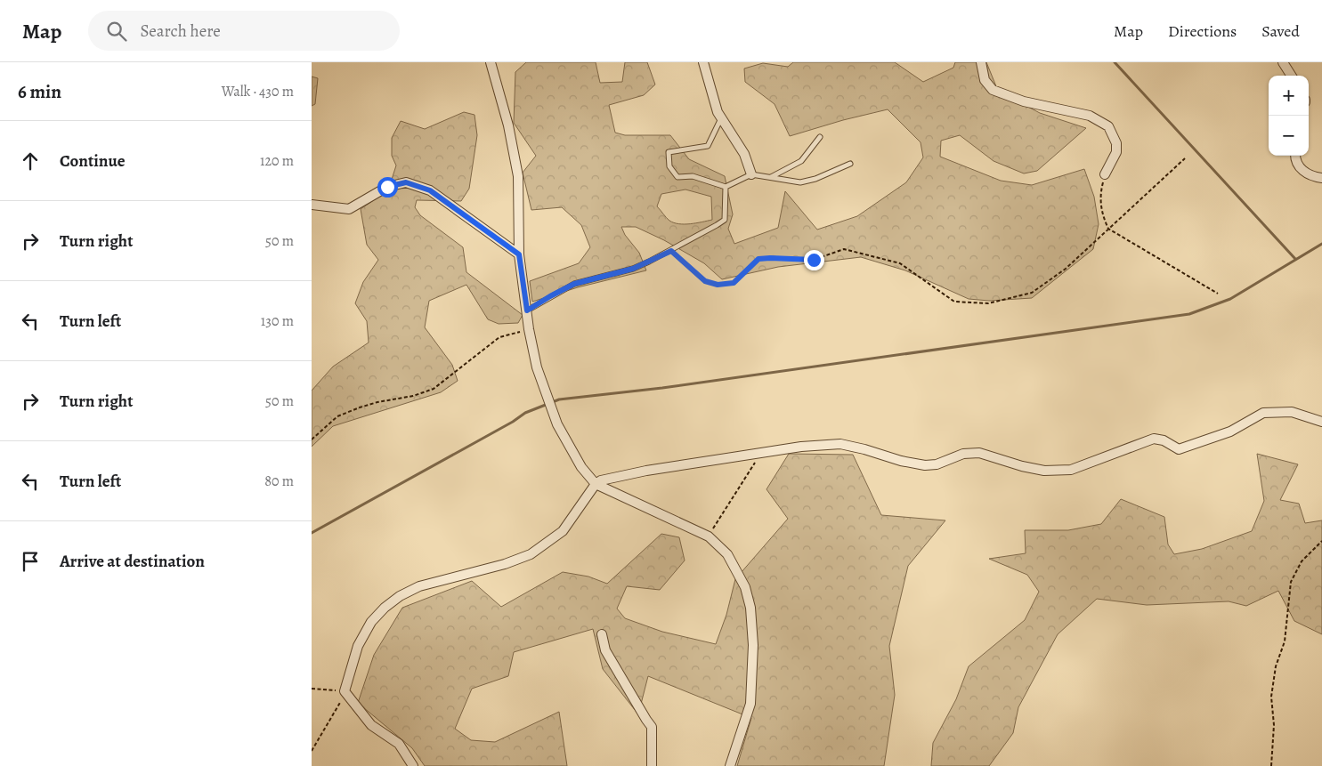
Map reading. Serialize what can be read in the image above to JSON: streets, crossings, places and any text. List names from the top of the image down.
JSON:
{
  "page": {
    "header": "Map",
    "search": "Search here",
    "nav": ["Map", "Directions", "Saved"],
    "heading": ["6 min", "Walk · 430 m"],
    "map_buttons": ["+", "−"],
    "list": [
      ["Continue", "120 m"],
      ["Turn right", "50 m"],
      ["Turn left", "130 m"],
      ["Turn right", "50 m"],
      ["Turn left", "80 m"],
      "Arrive at destination"
    ]
  }
}
